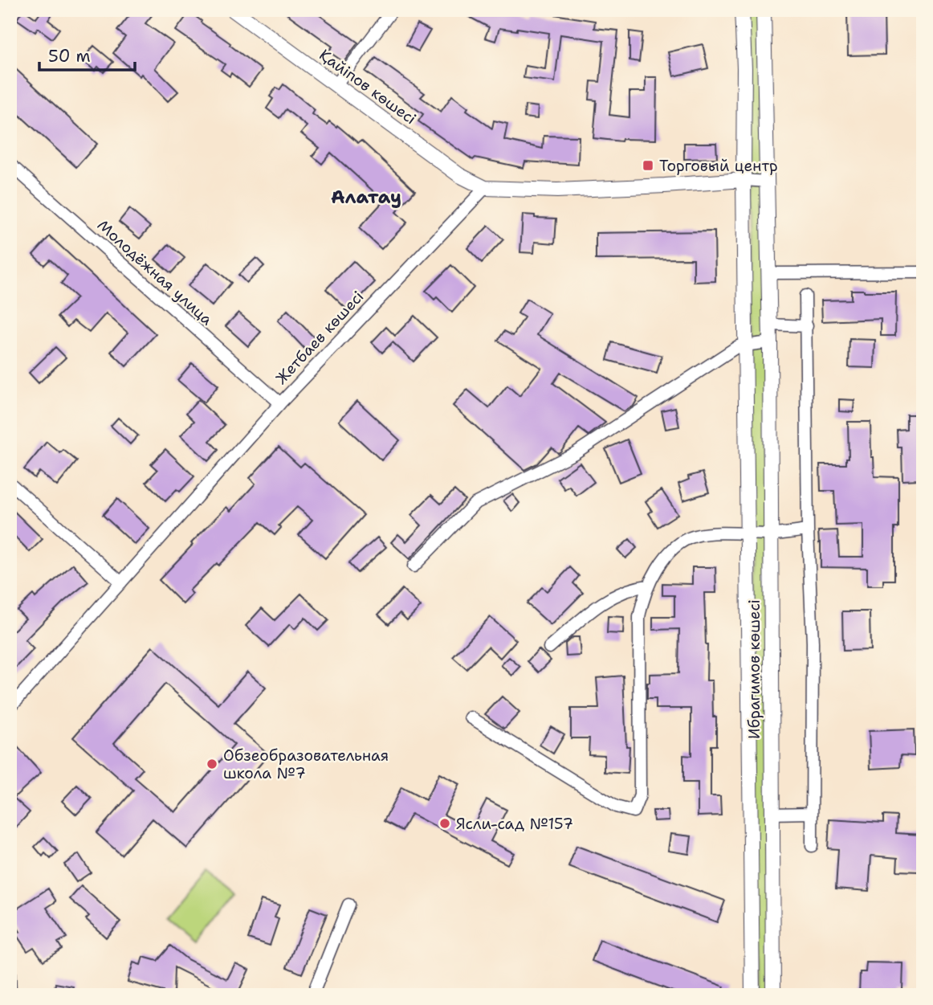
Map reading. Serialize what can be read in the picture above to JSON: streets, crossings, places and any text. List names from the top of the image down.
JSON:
{
  "streets": {
    "street": [
      "Қайіпов көшесі",
      "Молодёжная улица",
      "Жетбаев көшесі",
      "Ибрагимов көшесі"
    ]
  },
  "crossings": [
    ["Қайіпов көшесі", "Жетбаев көшесі"],
    ["Молодёжная улица", "Жетбаев көшесі"]
  ],
  "districts": ["Алатау"],
  "places": {
    "transit": ["Торговый центр"],
    "other": ["Обзеобразовательная школа №7", "Ясли-сад №157"]
  },
  "scale_bar": "50 m"
}
